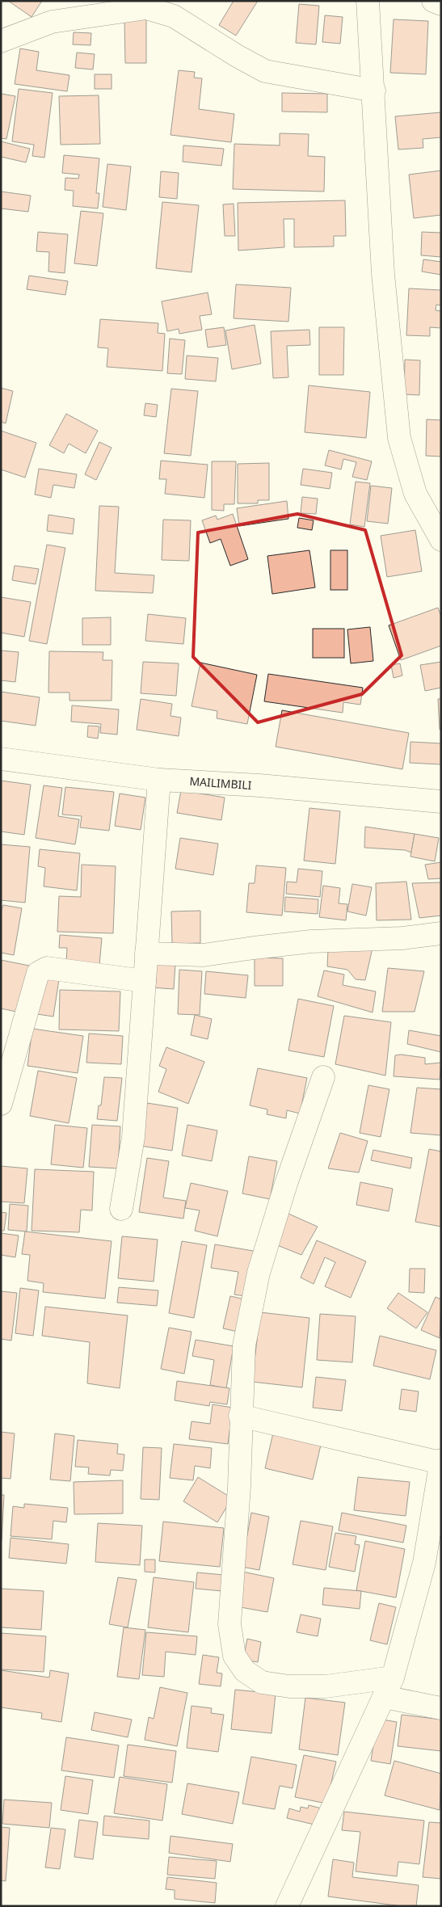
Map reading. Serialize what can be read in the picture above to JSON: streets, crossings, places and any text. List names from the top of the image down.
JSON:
{
  "streets": {
    "street": ["MAILIMBILI"]
  }
}
